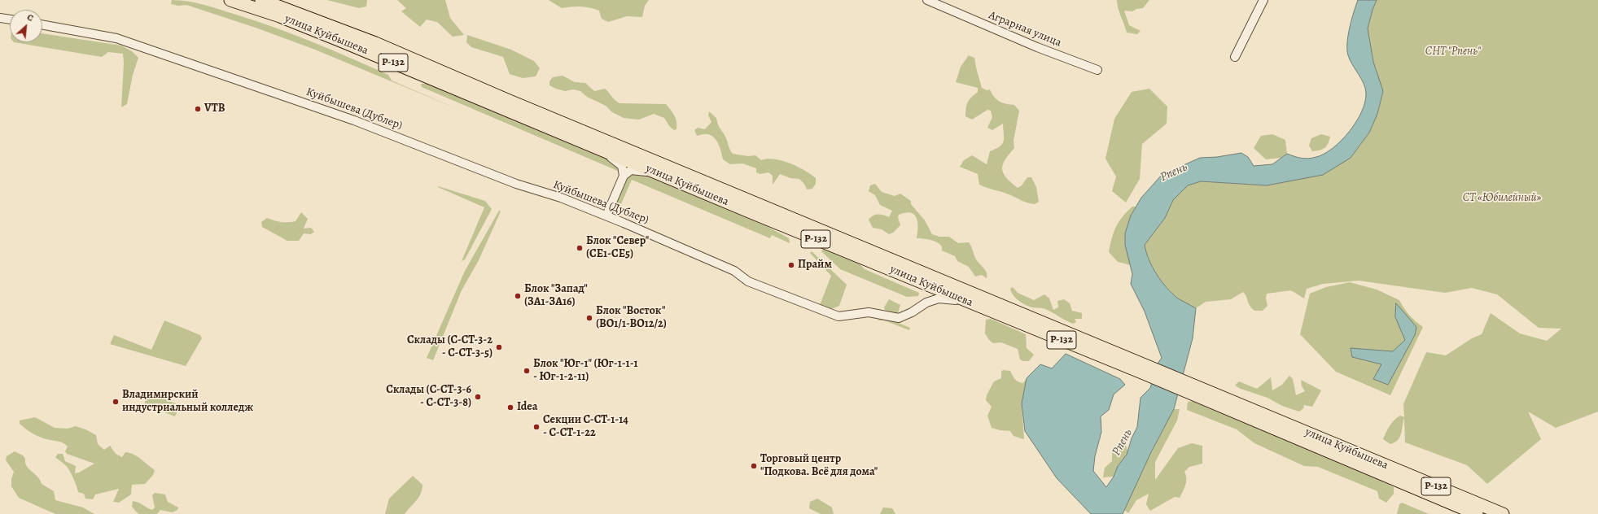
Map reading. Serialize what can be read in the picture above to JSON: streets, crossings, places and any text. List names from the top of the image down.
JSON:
{
  "streets": {
    "highway": ["улица Куйбышева", "Р-132"],
    "street": ["Аграрная улица", "Куйбышева (Дублер)"]
  },
  "crossings": [
    ["улица Куйбышева", "Р-132"],
    ["улица Куйбышева", "Куйбышева (Дублер)"]
  ],
  "water": ["Рпень"],
  "parks": ["СНТ \"Рпень\"", "СТ «Юбилейный»"],
  "places": [
    "VTB",
    "Блок \"Север\" (СЕ1-СЕ5)",
    "Прайм",
    "Блок \"Запад\" (ЗА1-ЗА16)",
    "Блок \"Восток\" (ВО1/1-ВО12/2)",
    "Склады (С-СТ-3-2 - С-СТ-3-5)",
    "Блок \"Юг-1\" (Юг-1-1-1 - Юг-1-2-11)",
    "Склады (С-СТ-3-6 - С-СТ-3-8)",
    "Владимирский индустриальный колледж",
    "Idea",
    "Секции С-СТ-1-14 - С-СТ-1-22",
    "Торговый центр \"Подкова. Всё для дома\""
  ],
  "north": "top right"
}
